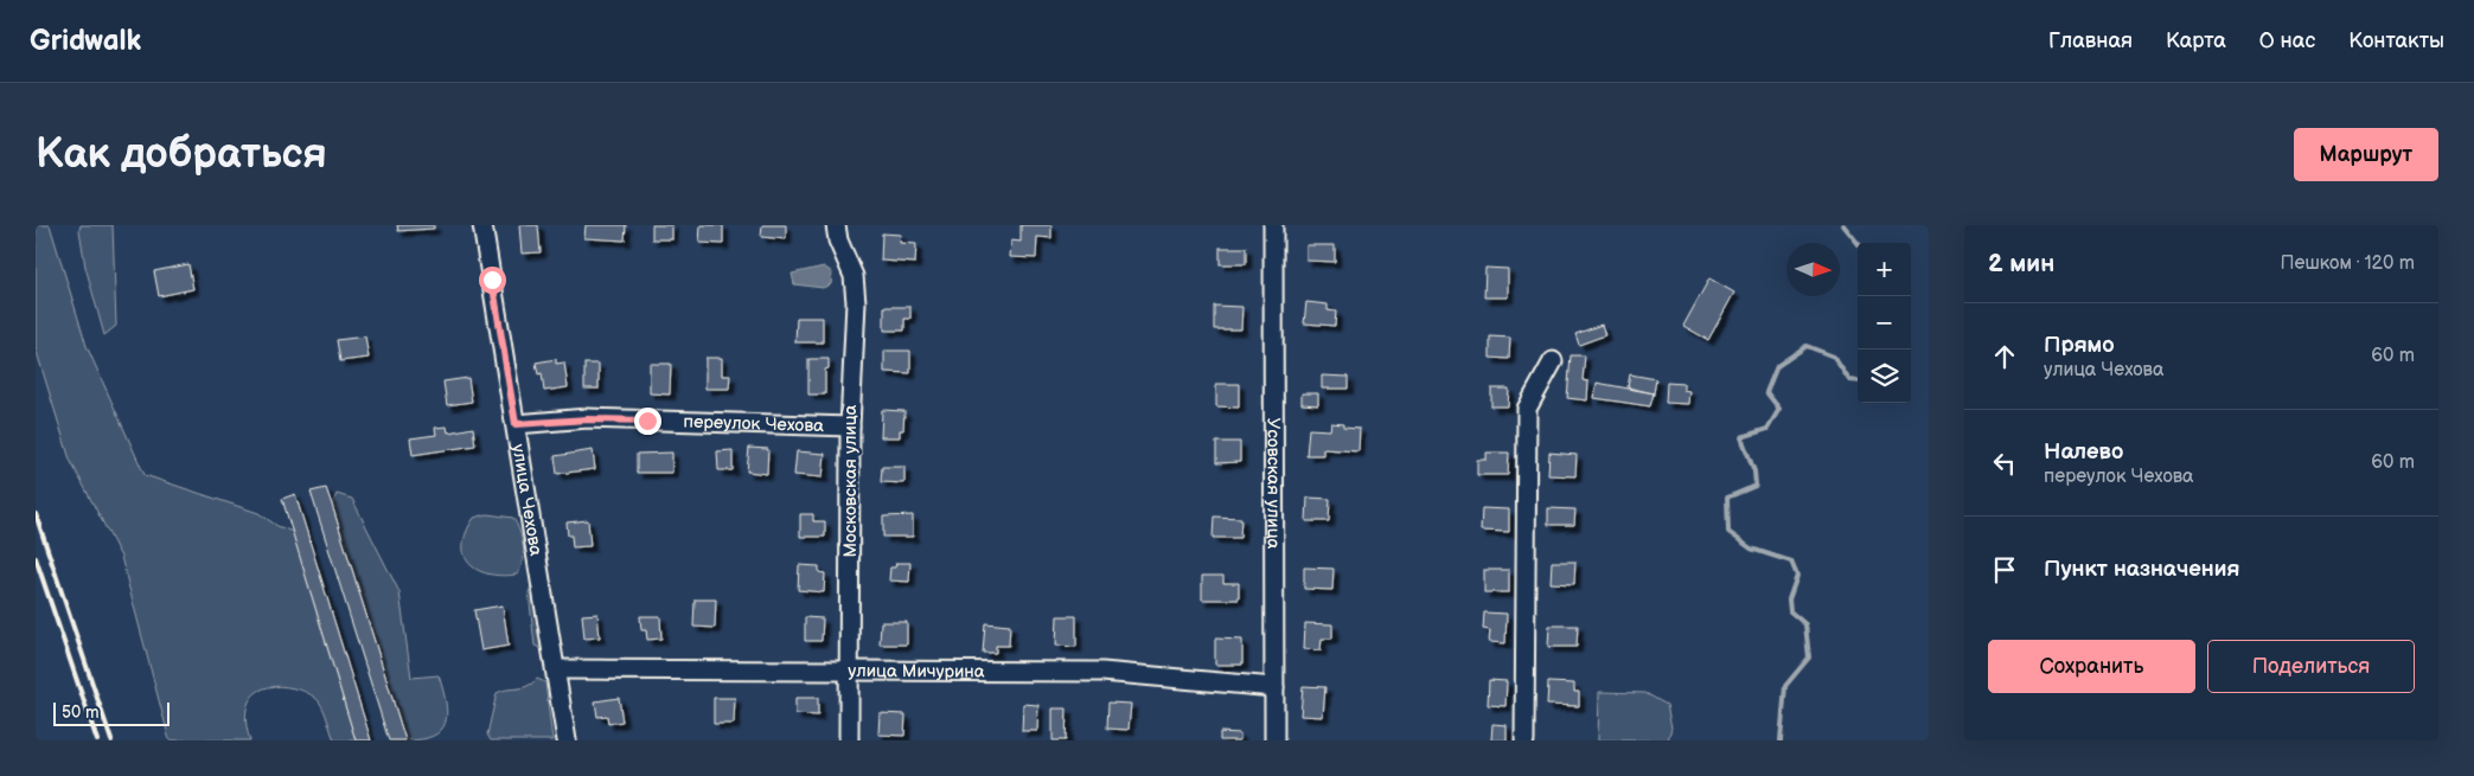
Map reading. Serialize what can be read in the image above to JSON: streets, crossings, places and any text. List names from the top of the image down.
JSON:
{
  "streets": {
    "street": [
      "переулок Чехова",
      "Московская улица",
      "Усовская улица",
      "улица Чехова",
      "улица Мичурина"
    ]
  },
  "crossings": [
    ["переулок Чехова", "Московская улица"],
    ["переулок Чехова", "улица Чехова"],
    ["Московская улица", "улица Мичурина"],
    ["Усовская улица", "улица Мичурина"],
    ["улица Чехова", "улица Мичурина"]
  ],
  "scale_bar": "50 m",
  "north": "right",
  "page": {
    "header": "Gridwalk",
    "nav": [
      "Главная",
      "Карта",
      "О нас",
      "Контакты"
    ],
    "buttons": [
      "Маршрут",
      ["Сохранить", "Поделиться"]
    ],
    "title": "Как добраться",
    "heading": ["2 мин", "Пешком · 120 m"],
    "map_buttons": ["+", "−"],
    "list": [
      ["Прямо", "улица Чехова", "60 m"],
      ["Налево", "переулок Чехова", "60 m"],
      "Пункт назначения"
    ],
    "scale": "50 m"
  }
}
